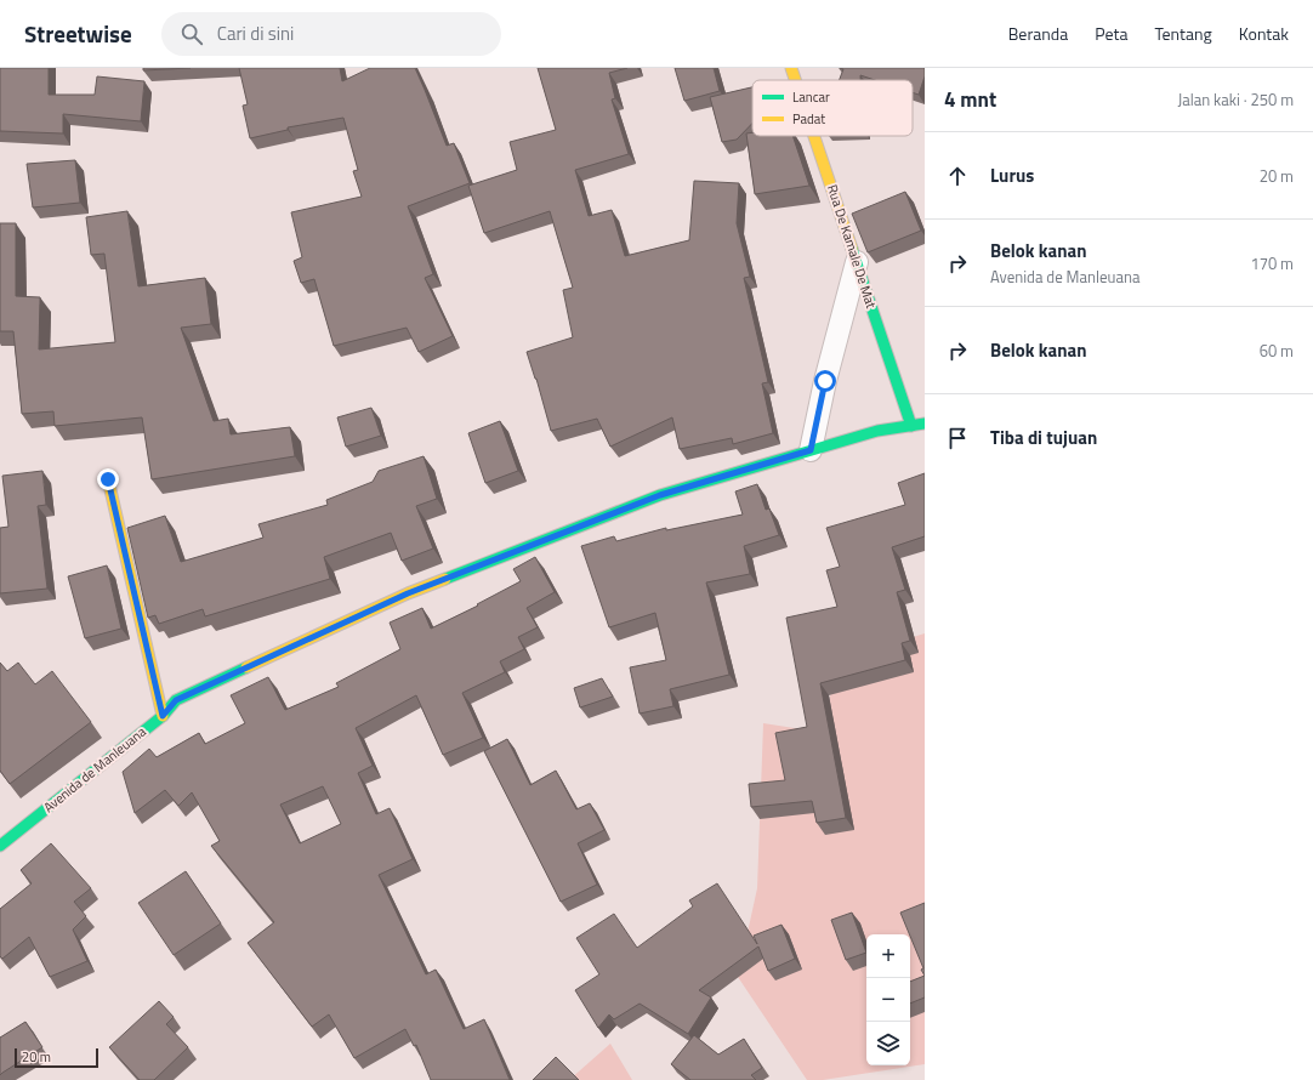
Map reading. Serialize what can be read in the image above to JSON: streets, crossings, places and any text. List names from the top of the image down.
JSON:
{
  "streets": {
    "street": ["Rua De Kamale De Mat", "Avenida de Manleuana"]
  },
  "crossings": [
    ["Rua De Kamale De Mat", "Avenida de Manleuana"]
  ],
  "legend": ["Lancar", "Padat"],
  "scale_bar": "20 m",
  "page": {
    "header": "Streetwise",
    "search": "Cari di sini",
    "nav": [
      "Beranda",
      "Peta",
      "Tentang",
      "Kontak"
    ],
    "heading": ["4 mnt", "Jalan kaki · 250 m"],
    "list": [
      ["Lurus", "20 m"],
      ["Belok kanan", "Avenida de Manleuana", "170 m"],
      ["Belok kanan", "60 m"],
      "Tiba di tujuan"
    ],
    "map_buttons": ["+", "−"],
    "scale": "20 m"
  }
}
